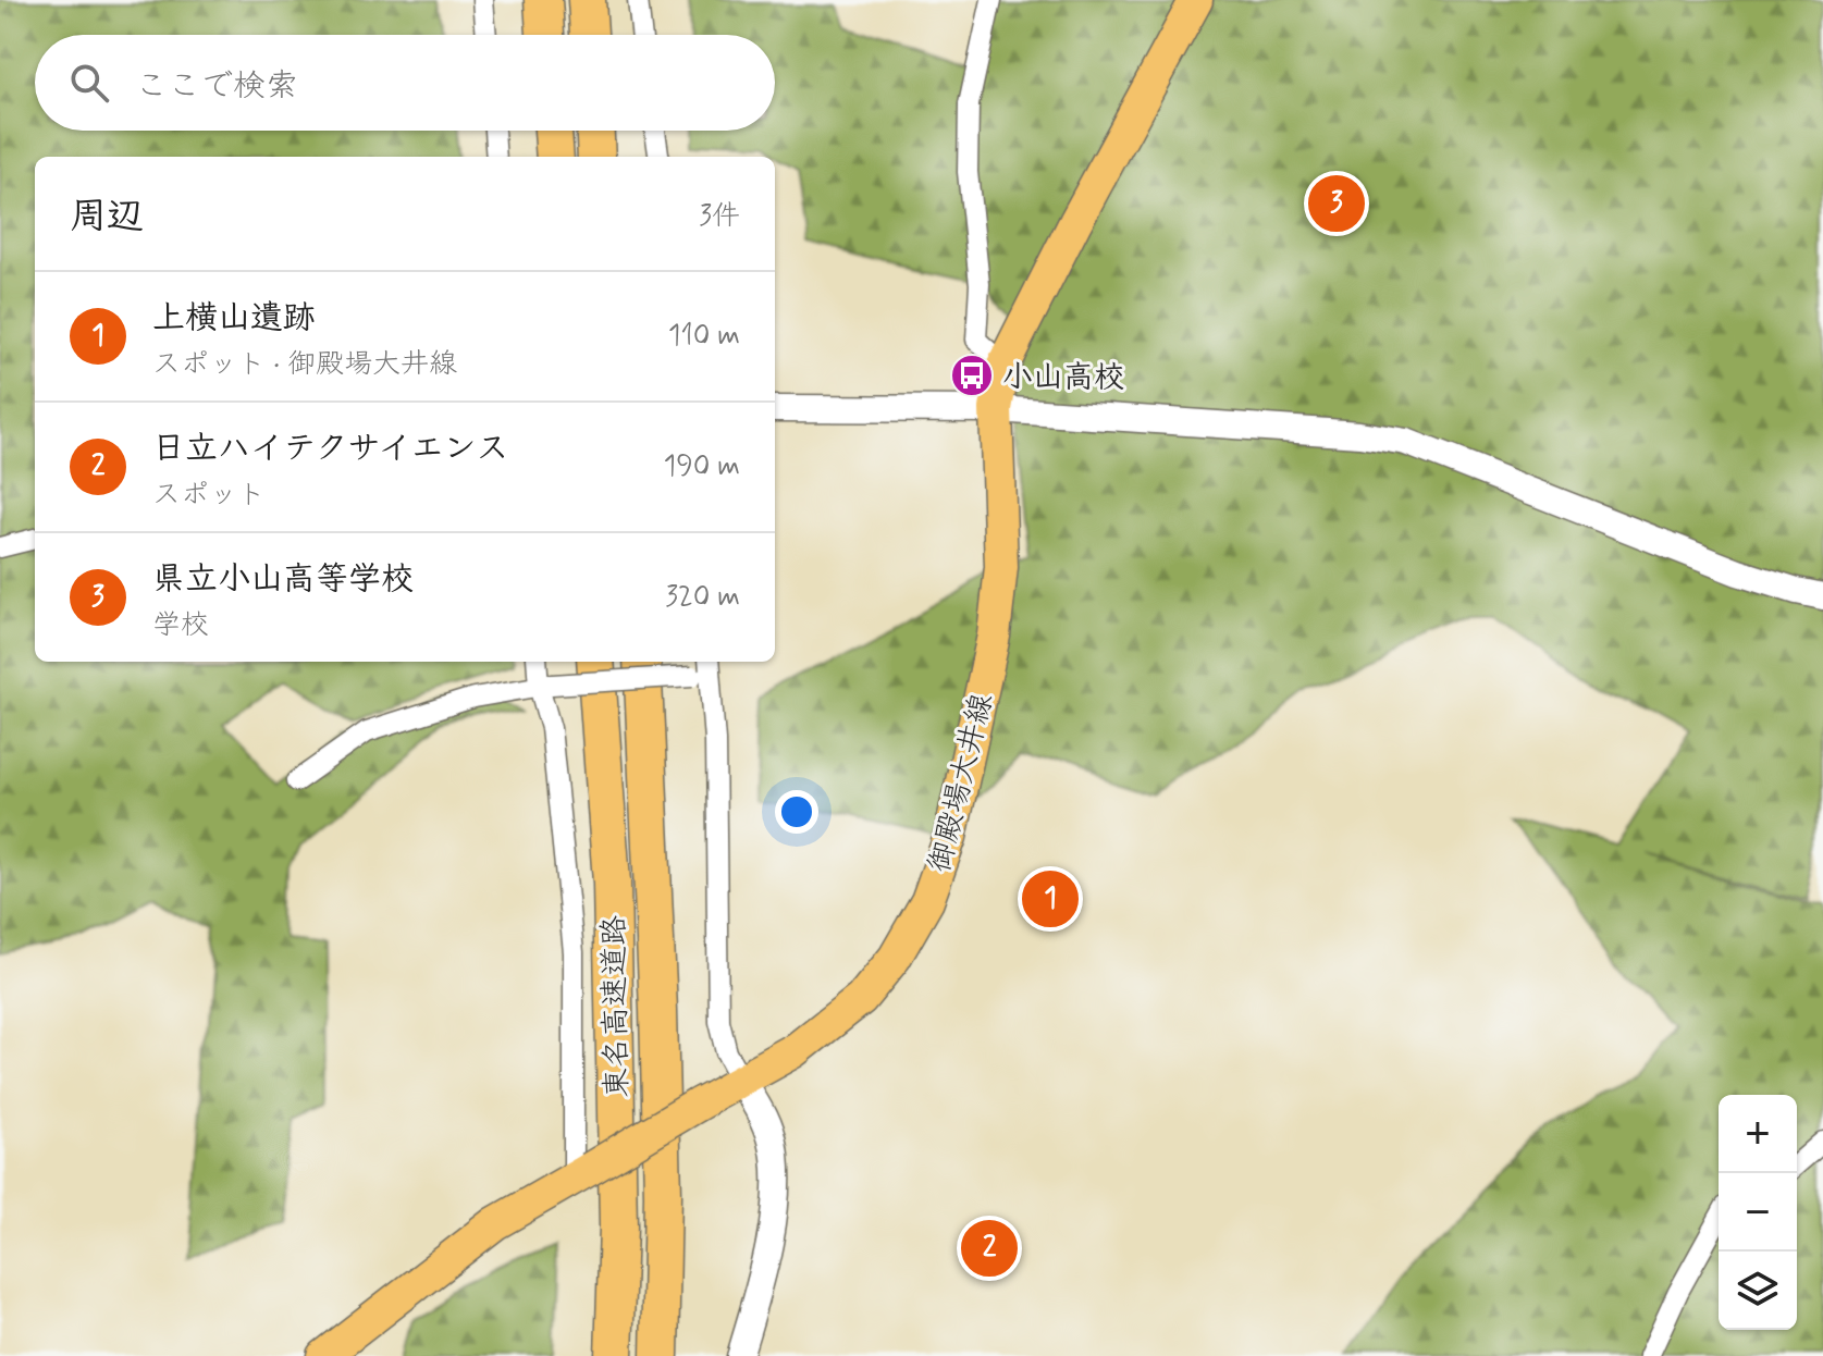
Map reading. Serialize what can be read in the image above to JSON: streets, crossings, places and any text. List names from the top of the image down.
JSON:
{
  "streets": {
    "highway": ["東名高速道路"],
    "main road": ["御殿場大井線"]
  },
  "places": {
    "bus stop": ["小山高校"]
  },
  "page": {
    "search": "ここで検索",
    "heading": ["周辺", "3件"],
    "pins": ["3", "1", "2"],
    "list": [
      {
        "mark": "1",
        "name": "上横山遺跡",
        "note": "スポット · 御殿場大井線",
        "value": "110 m"
      },
      {
        "mark": "2",
        "name": "日立ハイテクサイエンス",
        "note": "スポット",
        "value": "190 m"
      },
      {
        "mark": "3",
        "name": "県立小山高等学校",
        "note": "学校",
        "value": "320 m"
      }
    ],
    "map_buttons": ["+", "−"]
  }
}
